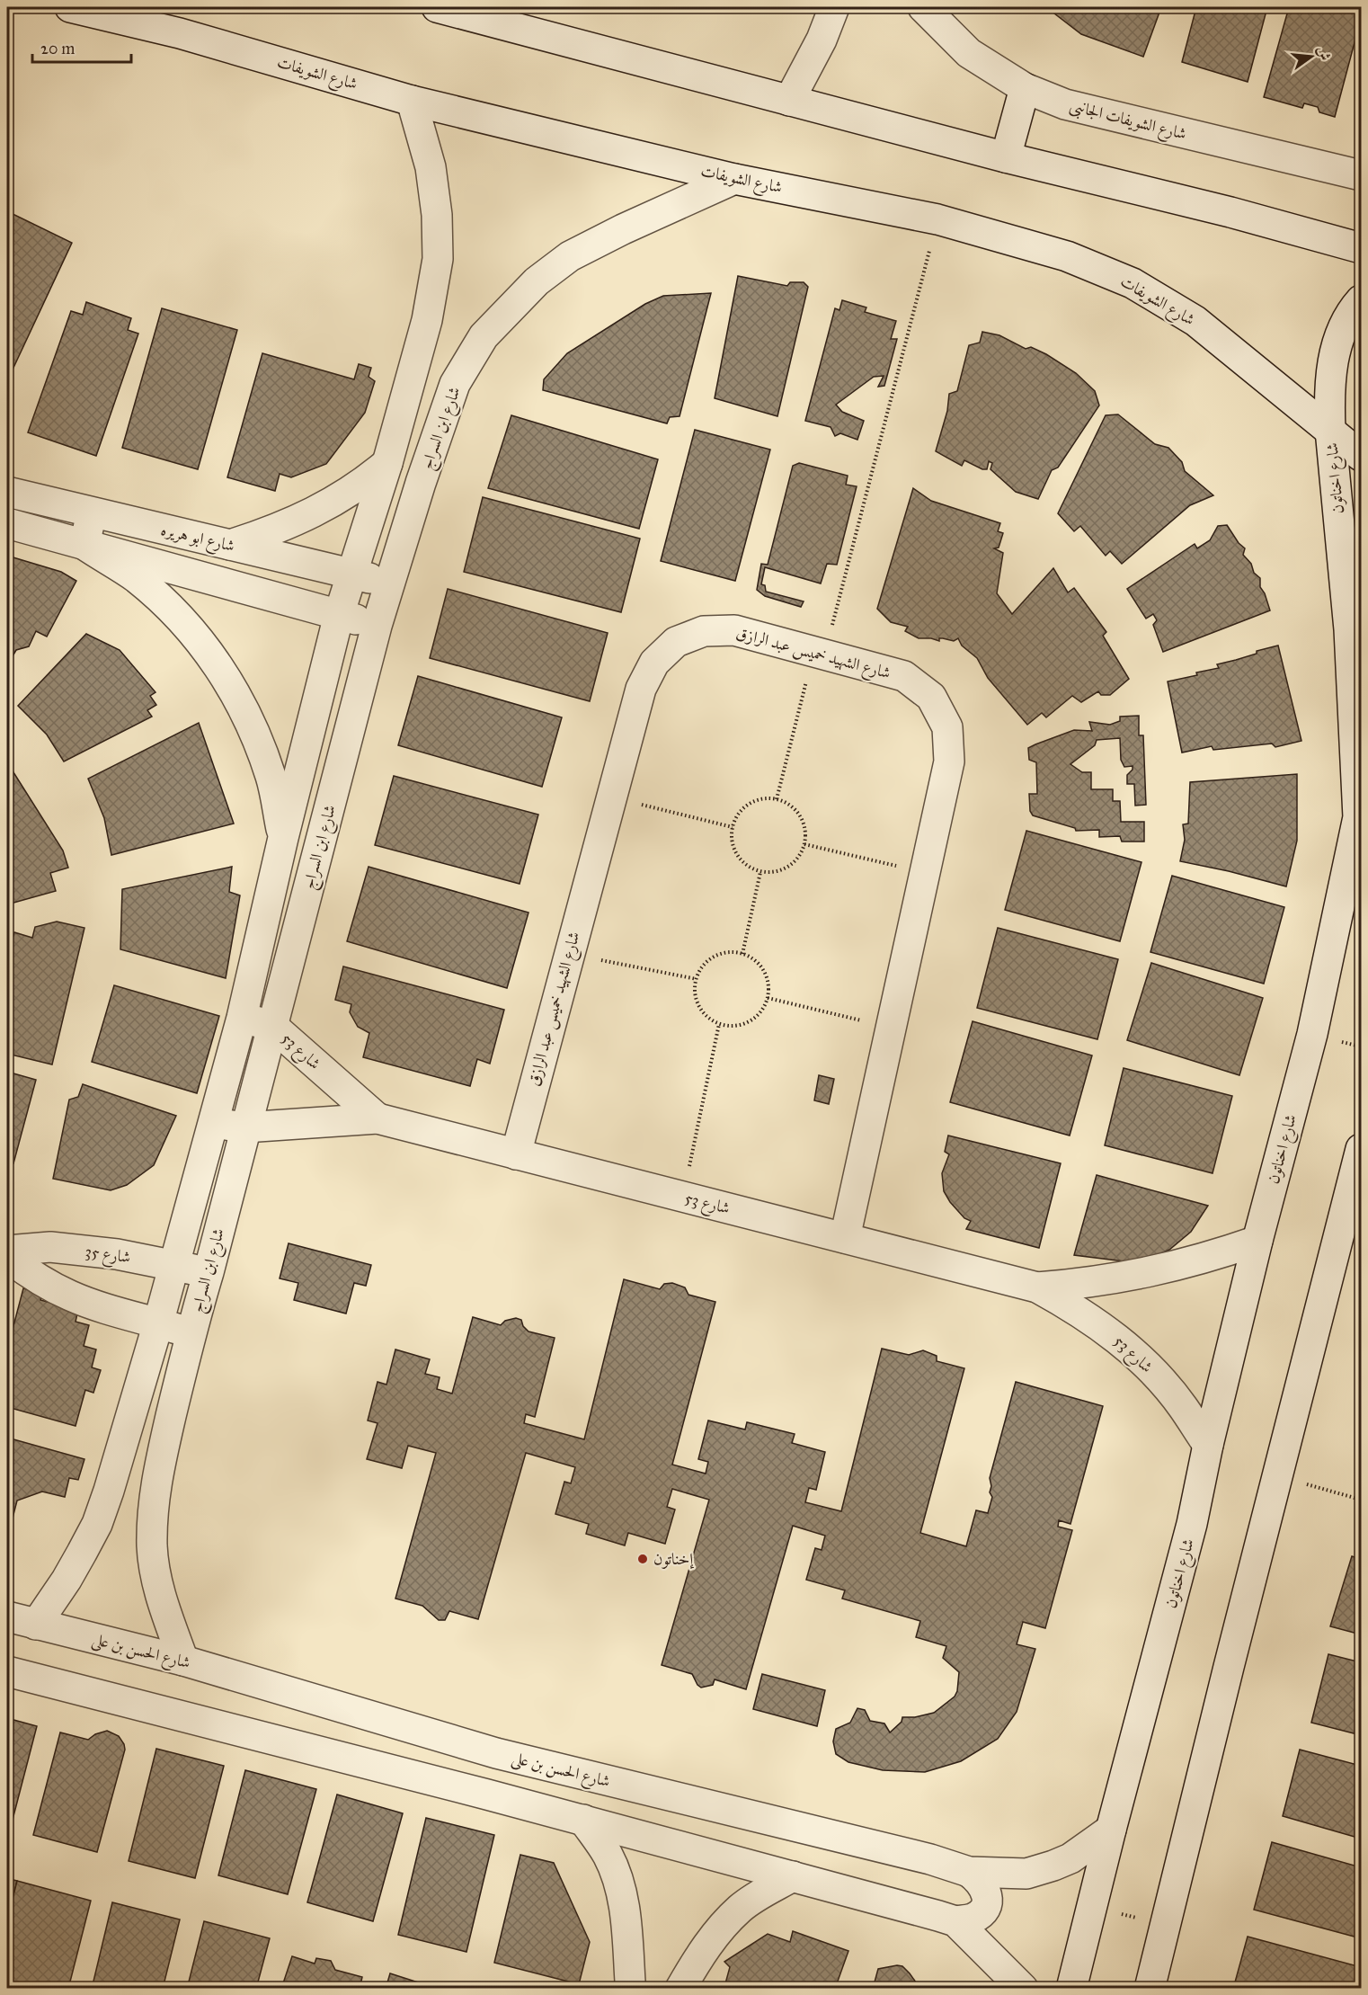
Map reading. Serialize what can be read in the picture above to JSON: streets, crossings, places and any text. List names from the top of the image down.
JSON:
{
  "streets": {
    "street": [
      "شارع الشويفات",
      "شارع الشويفات الجانبى",
      "شارع ابن السراج",
      "شارع اخناتون",
      "شارع ابو هريره",
      "شارع الشهيد خميس عبد الرازق",
      "شارع 53",
      "شارع 35",
      "شارع الحسن بن على"
    ]
  },
  "crossings": [
    ["شارع الشويفات", "شارع ابن السراج"],
    ["شارع الشويفات", "شارع اخناتون"],
    ["شارع ابن السراج", "شارع ابو هريره"],
    ["شارع ابن السراج", "شارع 53"],
    ["شارع ابن السراج", "شارع 35"],
    ["شارع ابن السراج", "شارع الحسن بن على"],
    ["شارع اخناتون", "شارع 53"],
    ["شارع اخناتون", "شارع الحسن بن على"],
    ["شارع الشهيد خميس عبد الرازق", "شارع 53"]
  ],
  "places": ["إخناتون"],
  "scale_bar": "20 m",
  "north": "right"
}
